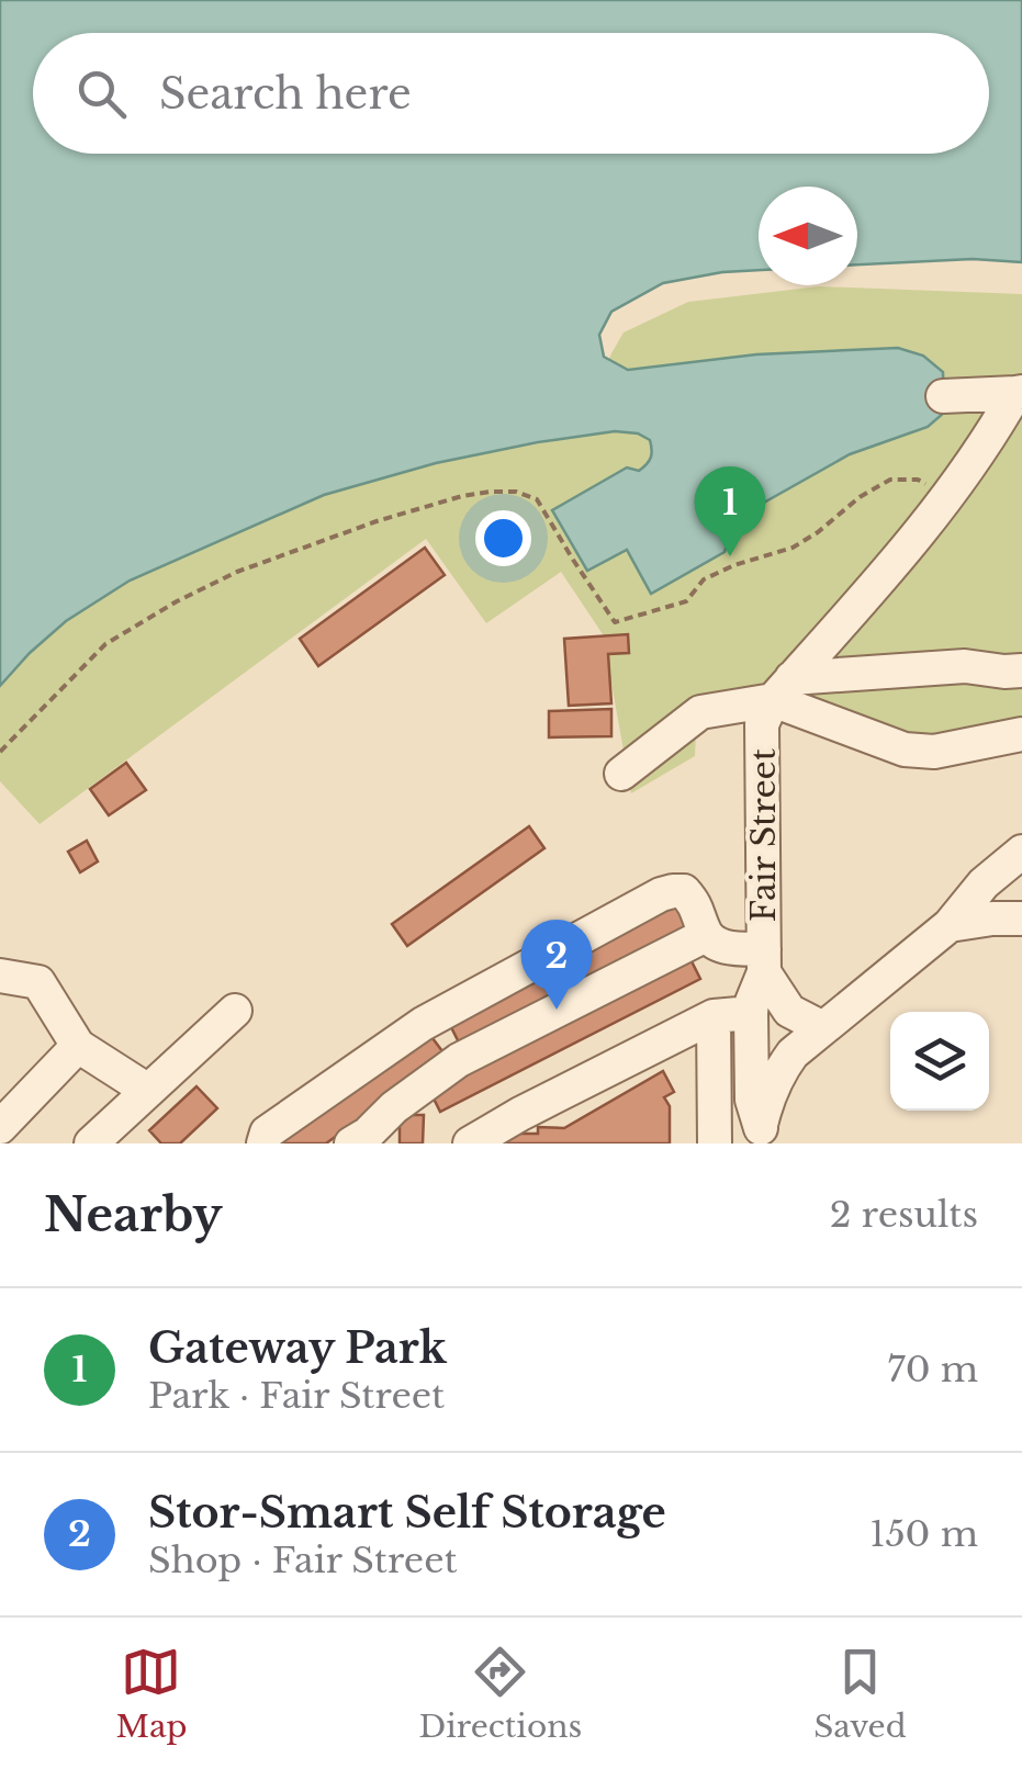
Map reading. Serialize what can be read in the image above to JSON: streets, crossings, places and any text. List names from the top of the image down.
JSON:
{
  "streets": {
    "street": ["Fair Street"]
  },
  "north": "left",
  "page": {
    "search": "Search here",
    "pins": ["1", "2"],
    "heading": ["Nearby", "2 results"],
    "list": [
      {
        "mark": "1",
        "name": "Gateway Park",
        "note": "Park · Fair Street",
        "value": "70 m"
      },
      {
        "mark": "2",
        "name": "Stor-Smart Self Storage",
        "note": "Shop · Fair Street",
        "value": "150 m"
      }
    ],
    "nav": ["Map", "Directions", "Saved"]
  }
}
